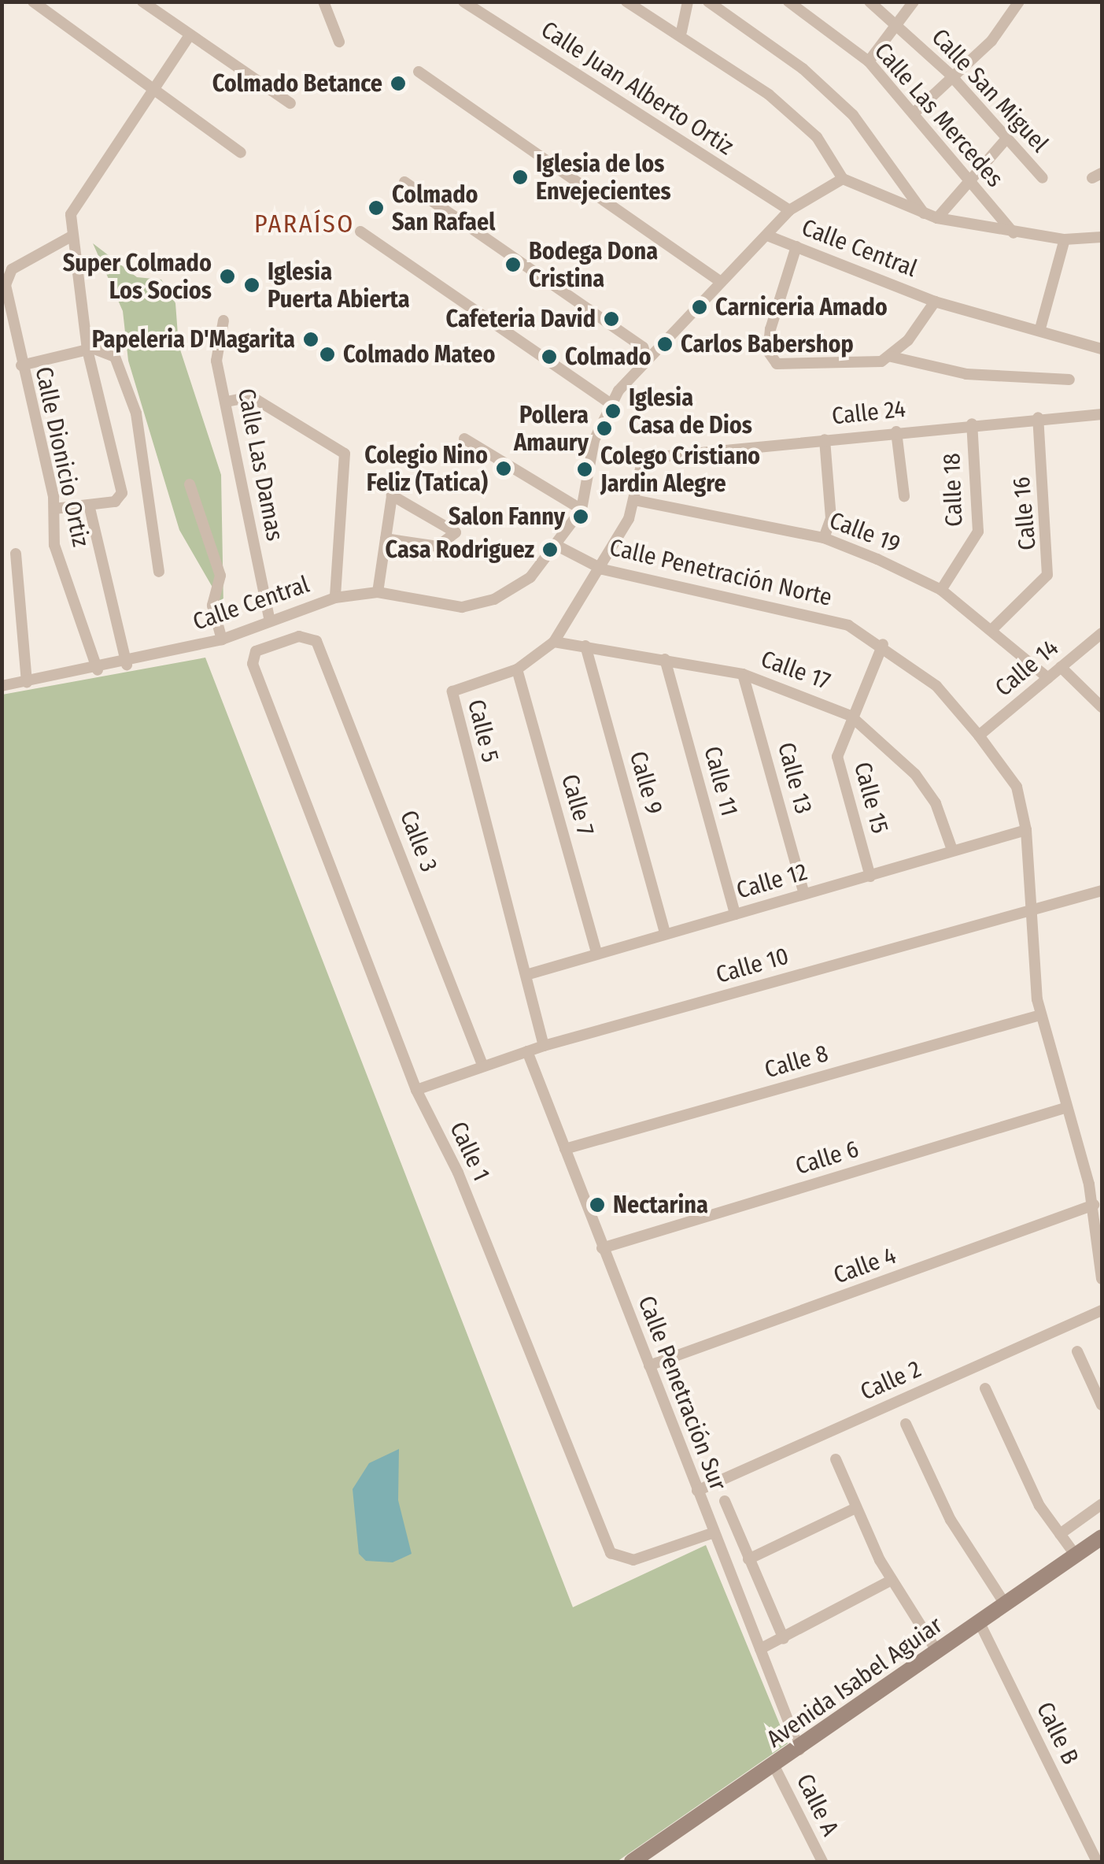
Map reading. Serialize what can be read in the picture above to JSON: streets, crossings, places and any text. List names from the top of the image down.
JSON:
{
  "streets": {
    "main road": ["Avenida Isabel Aguiar"],
    "street": [
      "Calle Juan Alberto Ortiz",
      "Calle San Miguel",
      "Calle Las Mercedes",
      "Calle Central",
      "Calle 24",
      "Calle Dionicio Ortiz",
      "Calle Las Damas",
      "Calle 18",
      "Calle 16",
      "Calle 19",
      "Calle Penetración Norte",
      "Calle 14",
      "Calle 17",
      "Calle 5",
      "Calle 13",
      "Calle 11",
      "Calle 9",
      "Calle 15",
      "Calle 7",
      "Calle 3",
      "Calle 12",
      "Calle 10",
      "Calle 8",
      "Calle 1",
      "Calle 6",
      "Calle 4",
      "Calle 2",
      "Calle Penetración Sur",
      "Calle B",
      "Calle A"
    ]
  },
  "crossings": [
    ["Calle Central", "Calle Dionicio Ortiz"],
    ["Calle Central", "Calle Las Damas"],
    ["Calle Central", "Calle Penetración Norte"],
    ["Calle 24", "Calle 18"],
    ["Calle 24", "Calle 16"],
    ["Calle 24", "Calle 5"],
    ["Calle 18", "Calle 19"],
    ["Calle 16", "Calle 19"],
    ["Calle 19", "Calle 14"],
    ["Calle 19", "Calle 5"],
    ["Calle Penetración Norte", "Calle 14"],
    ["Calle Penetración Norte", "Calle 5"],
    ["Calle Penetración Norte", "Calle 15"],
    ["Calle Penetración Norte", "Calle 12"],
    ["Calle Penetración Norte", "Calle 10"],
    ["Calle Penetración Norte", "Calle 8"],
    ["Calle Penetración Norte", "Calle 6"],
    ["Calle Penetración Norte", "Calle 4"],
    ["Calle 17", "Calle 5"],
    ["Calle 17", "Calle 13"],
    ["Calle 17", "Calle 11"],
    ["Calle 17", "Calle 9"],
    ["Calle 17", "Calle 15"],
    ["Calle 17", "Calle 12"],
    ["Calle 5", "Calle 7"],
    ["Calle 5", "Calle 12"],
    ["Calle 5", "Calle 10"],
    ["Calle 13", "Calle 12"],
    ["Calle 11", "Calle 12"],
    ["Calle 9", "Calle 12"],
    ["Calle 15", "Calle 12"],
    ["Calle 7", "Calle 12"],
    ["Calle 3", "Calle 10"],
    ["Calle 3", "Calle 1"],
    ["Calle 10", "Calle 1"],
    ["Calle 10", "Calle Penetración Sur"],
    ["Calle 8", "Calle Penetración Sur"],
    ["Calle 1", "Calle Penetración Sur"],
    ["Calle 6", "Calle Penetración Sur"],
    ["Calle 4", "Calle Penetración Sur"],
    ["Calle 2", "Calle Penetración Sur"],
    ["Calle Penetración Sur", "Avenida Isabel Aguiar"],
    ["Avenida Isabel Aguiar", "Calle B"],
    ["Avenida Isabel Aguiar", "Calle A"]
  ],
  "districts": ["PARAÍSO"],
  "places": [
    "Colmado Betance",
    "Iglesia de los Envejecientes",
    "Colmado San Rafael",
    "Bodega Dona Cristina",
    "Super Colmado Los Socios",
    "Iglesia Puerta Abierta",
    "Carniceria Amado",
    "Cafeteria David",
    "Papeleria D'Magarita",
    "Carlos Babershop",
    "Colmado Mateo",
    "Colmado",
    "Iglesia Casa de Dios",
    "Pollera Amaury",
    "Colegio Nino Feliz (Tatica)",
    "Colego Cristiano Jardin Alegre",
    "Salon Fanny",
    "Casa Rodriguez",
    "Nectarina"
  ]
}
